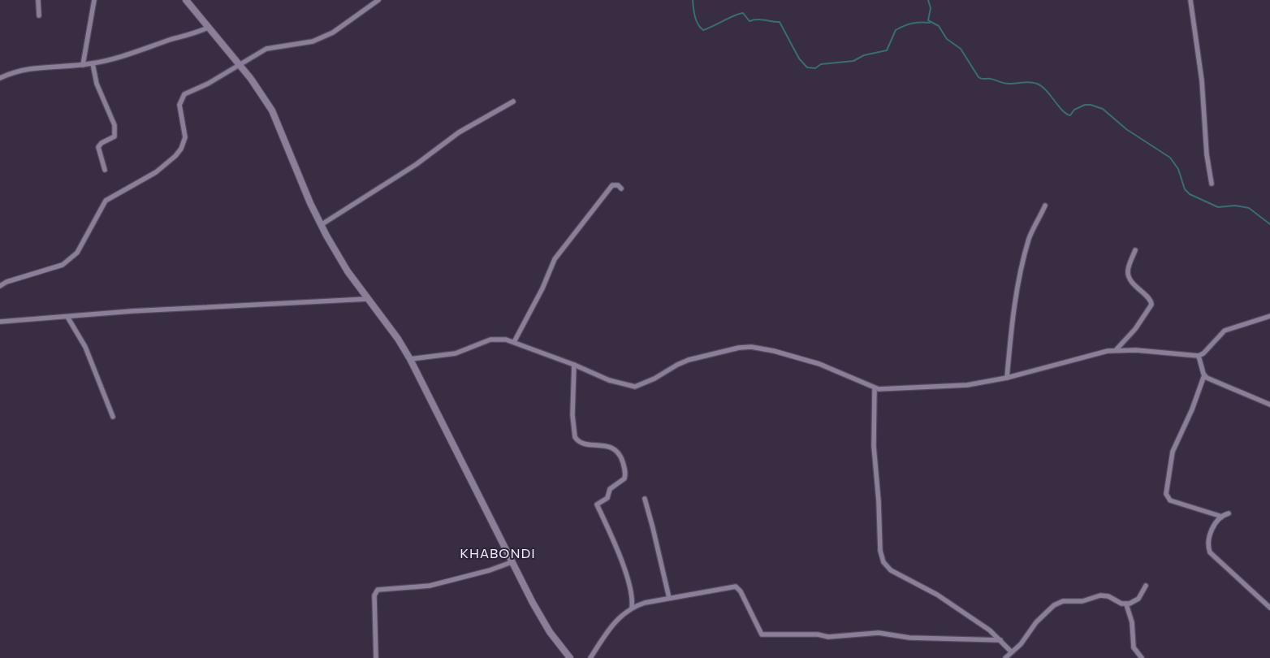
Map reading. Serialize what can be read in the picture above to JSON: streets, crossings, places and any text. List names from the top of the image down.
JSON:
{
  "districts": ["KHABONDI"]
}
